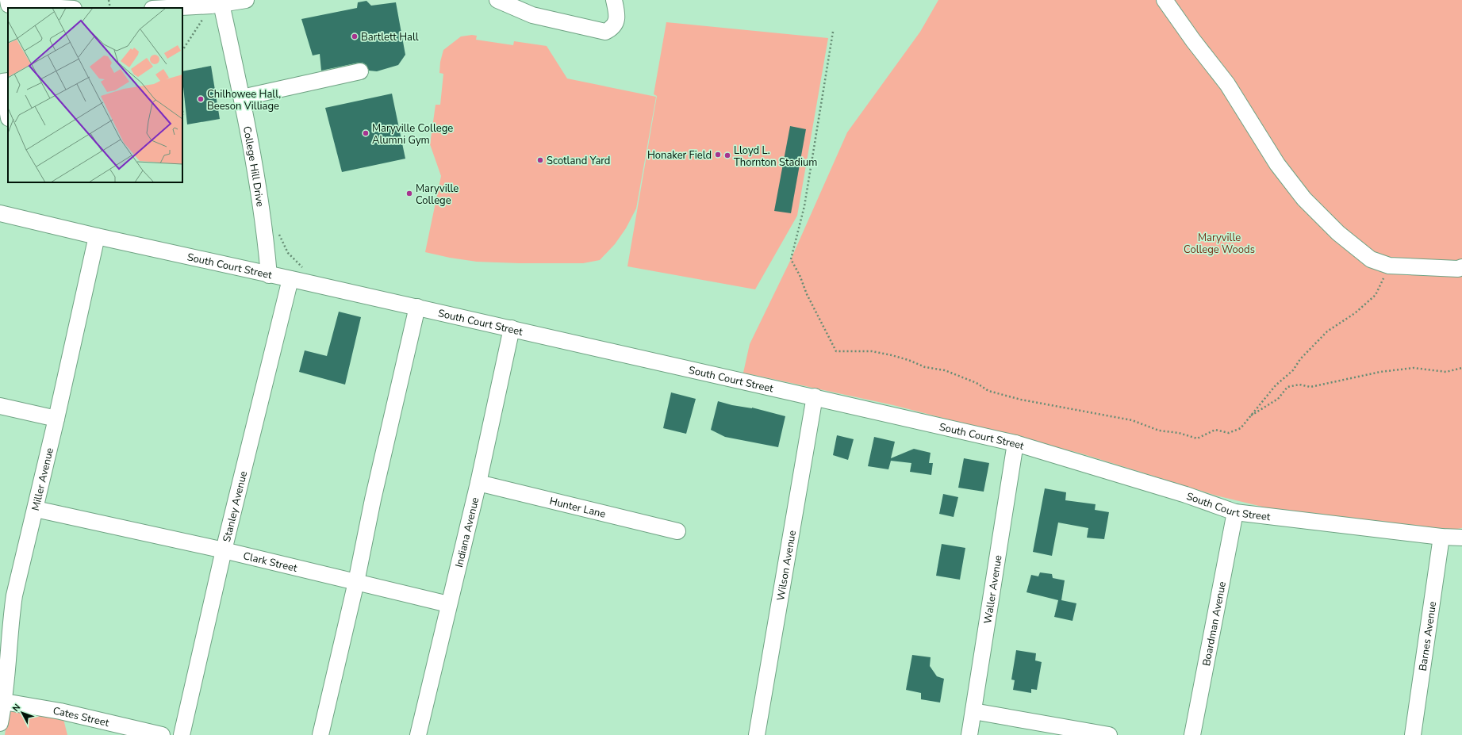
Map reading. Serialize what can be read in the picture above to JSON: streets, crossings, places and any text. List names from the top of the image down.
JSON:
{
  "streets": {
    "street": [
      "College Hill Drive",
      "South Court Street",
      "Miller Avenue",
      "Stanley Avenue",
      "Hunter Lane",
      "Indiana Avenue",
      "Clark Street",
      "Wilson Avenue",
      "Waller Avenue",
      "Boardman Avenue",
      "Barnes Avenue",
      "Cates Street"
    ]
  },
  "crossings": [
    ["College Hill Drive", "South Court Street"],
    ["South Court Street", "Miller Avenue"],
    ["South Court Street", "Stanley Avenue"],
    ["South Court Street", "Indiana Avenue"],
    ["South Court Street", "Wilson Avenue"],
    ["South Court Street", "Waller Avenue"],
    ["South Court Street", "Boardman Avenue"],
    ["South Court Street", "Barnes Avenue"],
    ["Miller Avenue", "Clark Street"],
    ["Miller Avenue", "Cates Street"],
    ["Stanley Avenue", "Clark Street"],
    ["Hunter Lane", "Indiana Avenue"],
    ["Indiana Avenue", "Clark Street"]
  ],
  "parks": ["Maryville College Woods"],
  "places": [
    "Bartlett Hall",
    "Chilhowee Hall, Beeson Villiage",
    "Maryville College Alumni Gym",
    "Honaker Field",
    "Lloyd L. Thornton Stadium",
    "Scotland Yard",
    "Maryville College"
  ],
  "north": "top left"
}
